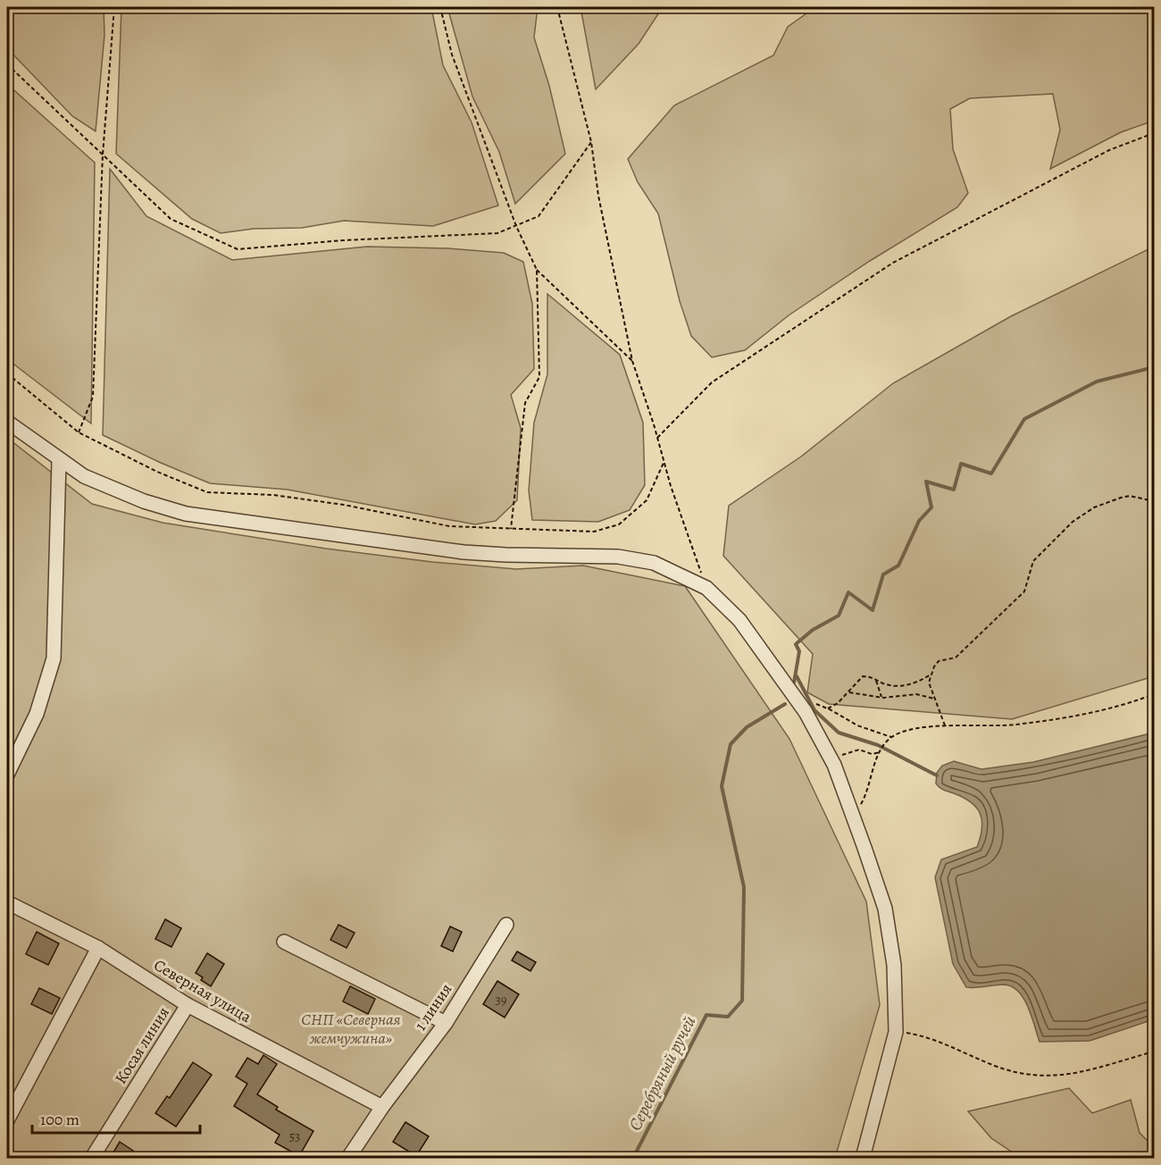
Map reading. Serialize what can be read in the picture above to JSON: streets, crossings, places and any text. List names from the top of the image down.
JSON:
{
  "streets": {
    "street": ["Северная улица", "1 линия", "Косая линия"]
  },
  "crossings": [
    ["Северная улица", "1 линия"],
    ["Северная улица", "Косая линия"]
  ],
  "water": ["Серебряный ручей"],
  "parks": ["СНП «Северная жемчужина»"],
  "house_numbers": ["39", "53"],
  "scale_bar": "100 m"
}
